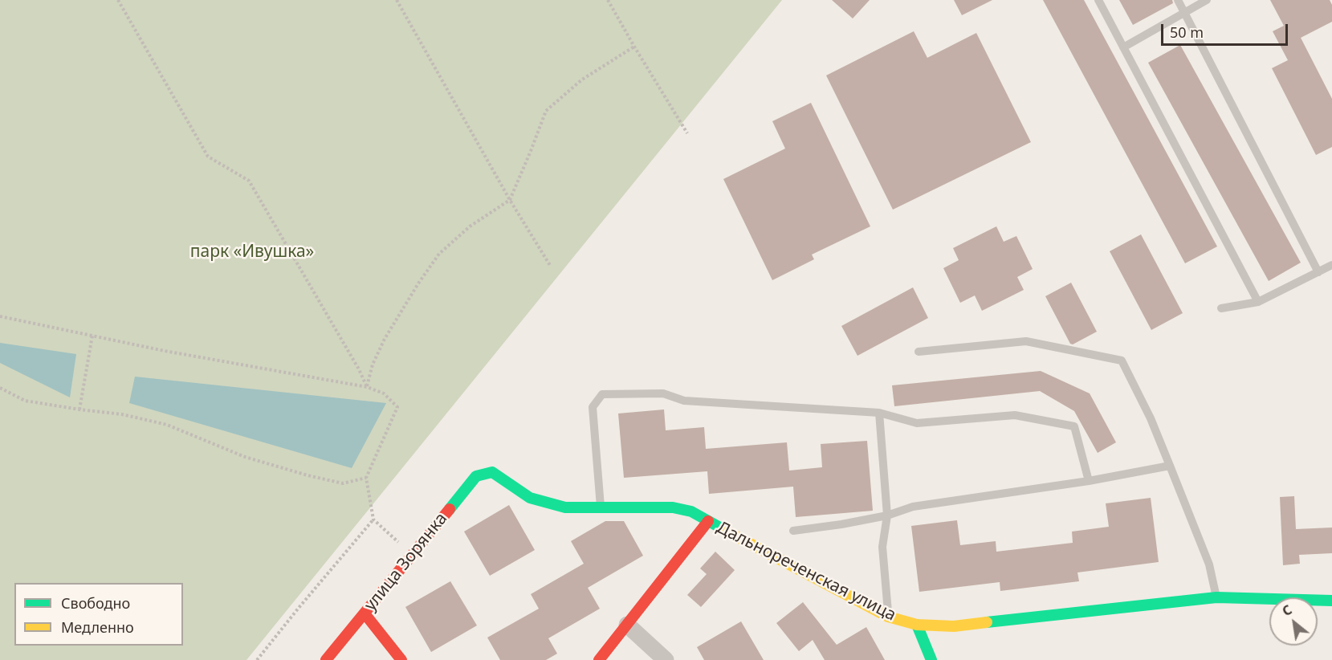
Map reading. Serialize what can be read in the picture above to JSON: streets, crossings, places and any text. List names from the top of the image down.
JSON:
{
  "streets": {
    "street": ["улица Зорянка", "Дальнореченская улица"]
  },
  "crossings": [
    ["улица Зорянка", "Дальнореченская улица"]
  ],
  "parks": ["парк «Ивушка»"],
  "legend": ["Свободно", "Медленно"],
  "scale_bar": "50 m",
  "north": "top left"
}
